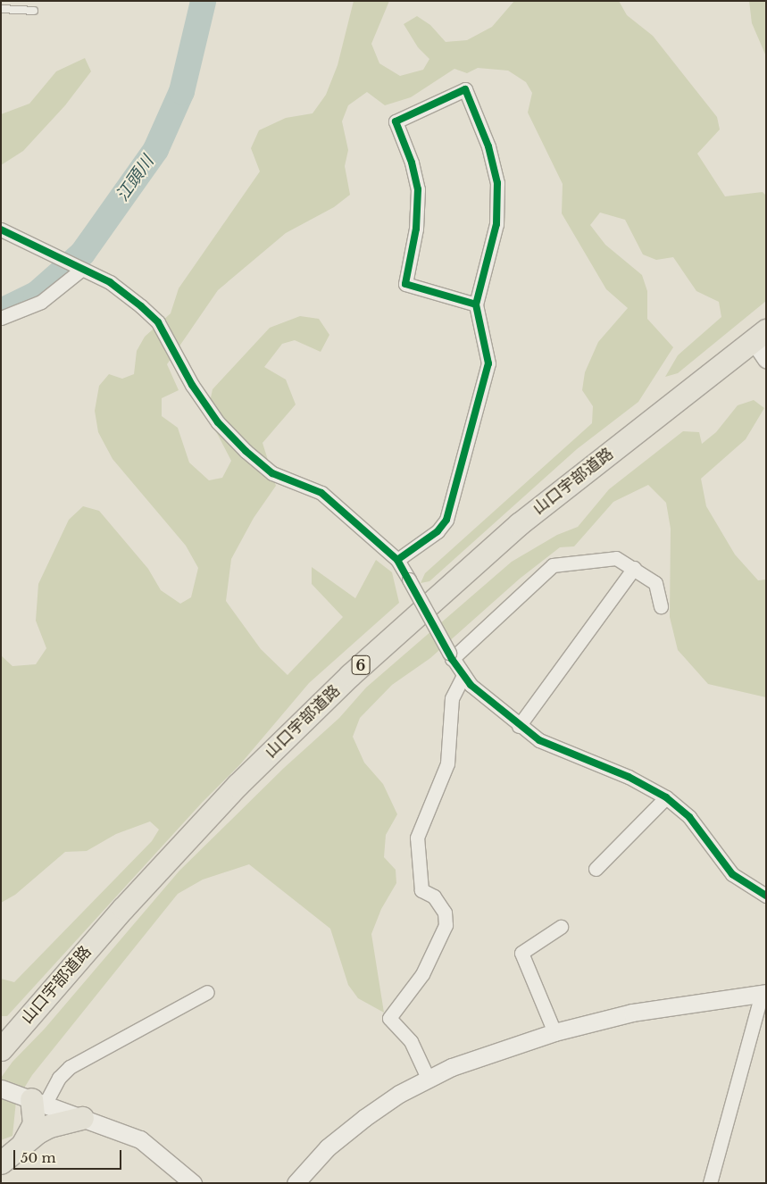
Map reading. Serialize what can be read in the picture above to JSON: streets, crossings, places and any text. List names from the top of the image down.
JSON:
{
  "streets": {
    "main road": ["山口宇部道路", "6"]
  },
  "water": ["江頭川"],
  "scale_bar": "50 m"
}
